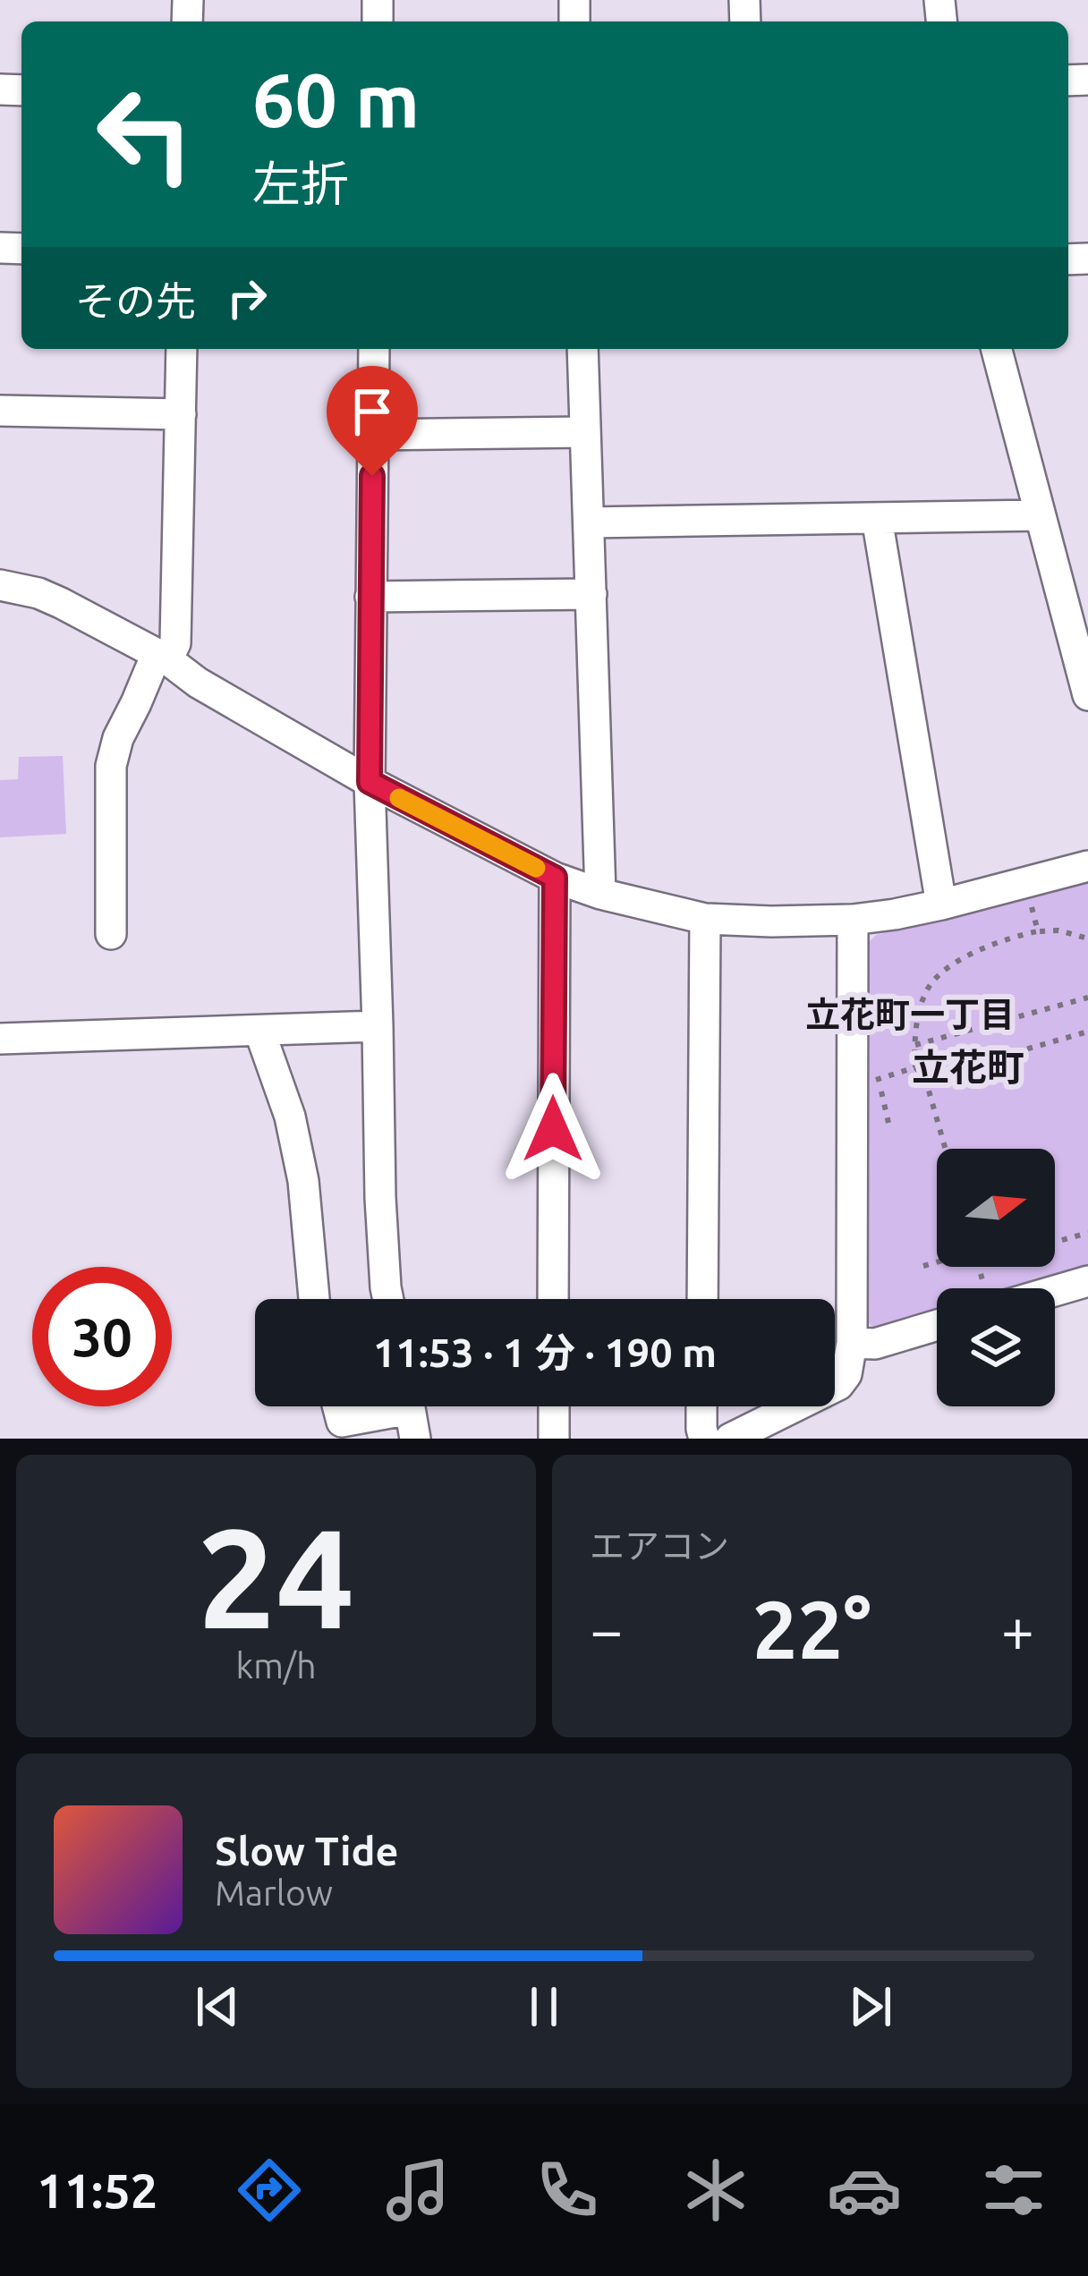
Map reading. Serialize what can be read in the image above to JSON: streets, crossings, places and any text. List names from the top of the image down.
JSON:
{
  "districts": ["立花町一丁目", "立花町"],
  "north": "right",
  "page": {
    "turn": ["60 m", "左折"],
    "then": "その先",
    "limit": "30",
    "trip": "11:53 · 1 分 · 190 m",
    "tile": [
      ["24", "km/h"],
      "エアコン"
    ],
    "heat": ["−", "22°", "+"],
    "song": ["Slow Tide", "Marlow"],
    "tabs": "11:52"
  }
}
